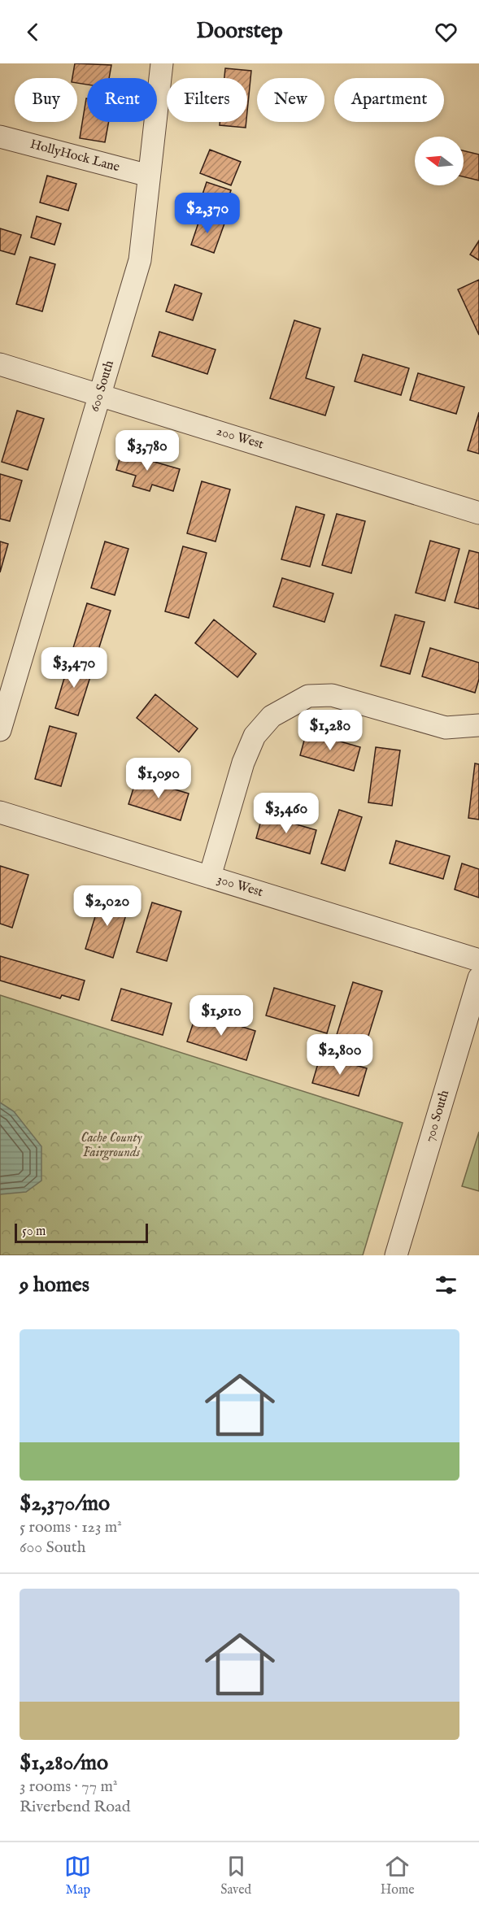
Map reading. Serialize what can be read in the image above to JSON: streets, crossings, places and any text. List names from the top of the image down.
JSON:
{
  "streets": {
    "street": [
      "HollyHock Lane",
      "600 South",
      "200 West",
      "300 West",
      "700 South"
    ]
  },
  "crossings": [
    ["HollyHock Lane", "600 South"],
    ["600 South", "200 West"]
  ],
  "parks": ["Cache County Fairgrounds"],
  "scale_bar": "50 m",
  "north": "left",
  "page": {
    "header": "Doorstep",
    "chip": [
      "Buy",
      "Rent",
      "Filters",
      "New",
      "Apartment"
    ],
    "price": [
      "$2,370",
      "$3,780",
      "$3,470",
      "$1,280",
      "$1,090",
      "$3,460",
      "$2,020",
      "$1,910",
      "$2,800"
    ],
    "scale": "50 m",
    "heading": "9 homes",
    "list": [
      {
        "name": "$2,370/mo",
        "note": "5 rooms · 123 m² · 600 South"
      },
      {
        "name": "$1,280/mo",
        "note": "3 rooms · 77 m² · Riverbend Road"
      }
    ],
    "tabs": ["Map", "Saved", "Home"]
  }
}
